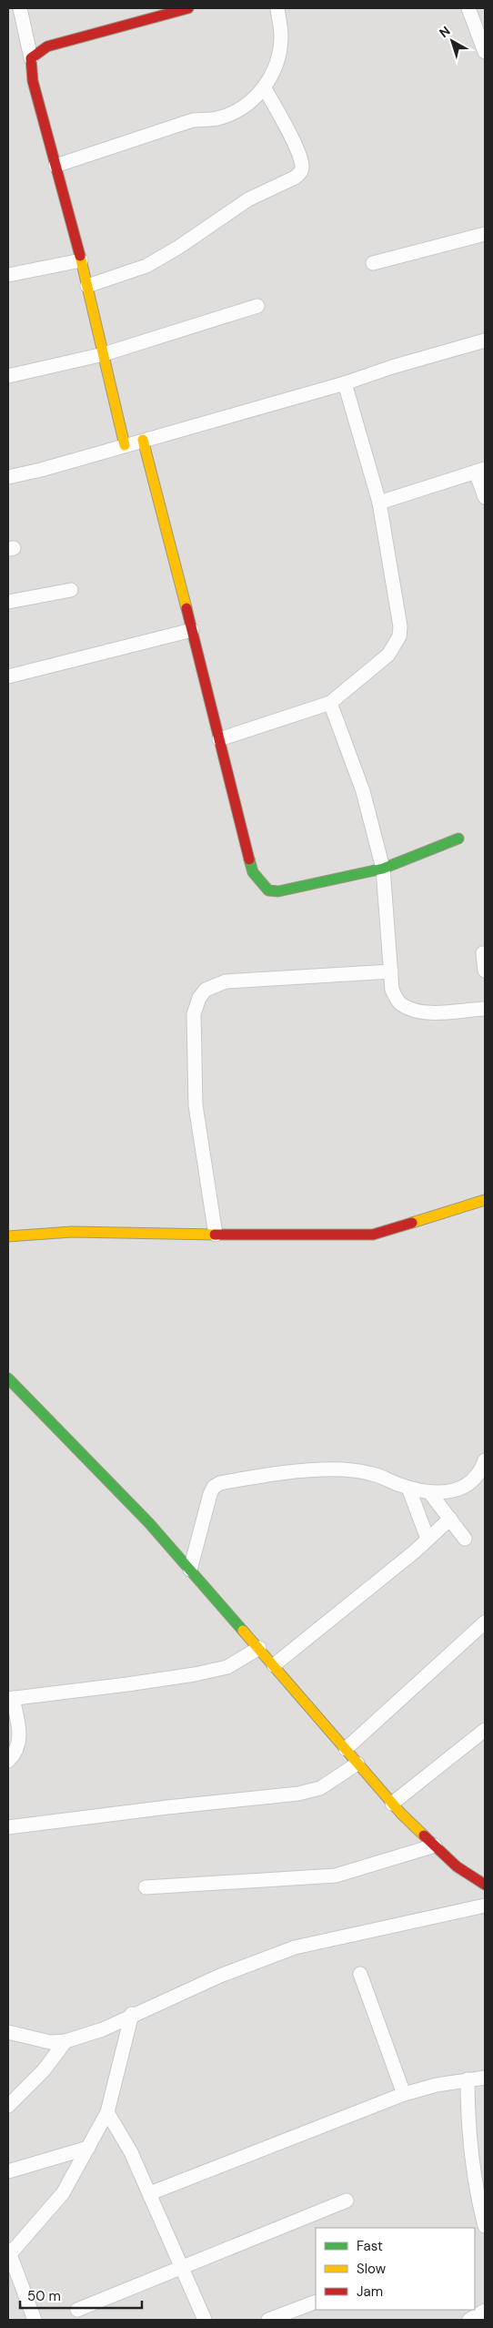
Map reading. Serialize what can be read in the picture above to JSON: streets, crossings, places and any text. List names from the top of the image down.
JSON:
{
  "legend": ["Fast", "Slow", "Jam"],
  "scale_bar": "50 m",
  "north": "top left"
}
